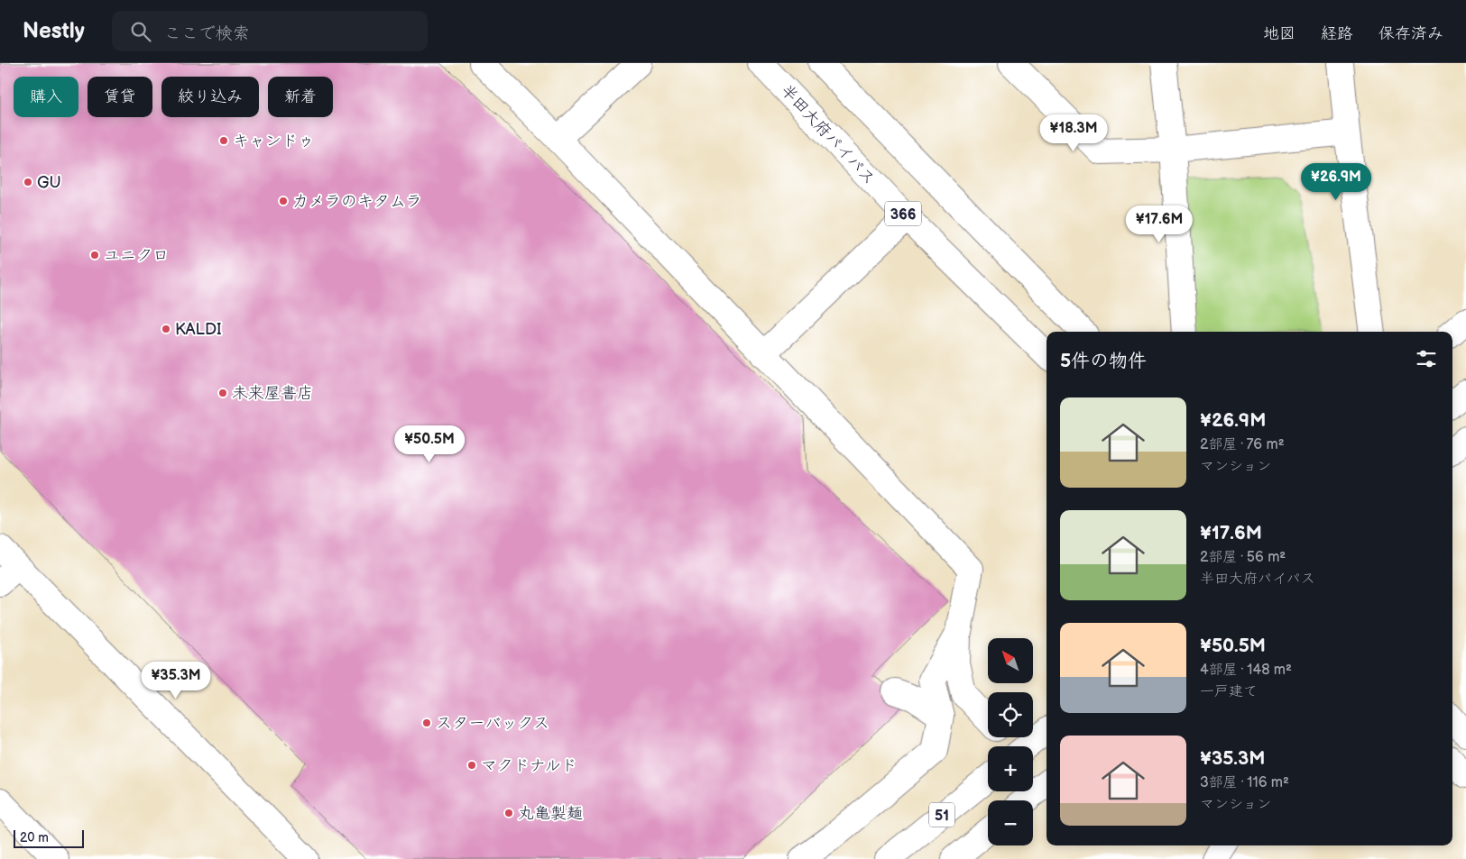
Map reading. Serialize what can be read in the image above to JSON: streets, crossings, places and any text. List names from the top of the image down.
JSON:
{
  "streets": {
    "main road": ["半田大府パイパス", "366", "51"]
  },
  "places": [
    "キャンドゥ",
    "GU",
    "カメラのキタムラ",
    "ユニクロ",
    "KALDI",
    "未来屋書店",
    "スターバックス",
    "マクドナルド",
    "丸亀製麺"
  ],
  "scale_bar": "20 m",
  "north": "top left",
  "page": {
    "header": "Nestly",
    "search": "ここで検索",
    "nav": ["地図", "経路", "保存済み"],
    "chip": [
      "購入",
      "賃貸",
      "絞り込み",
      "新着"
    ],
    "price": [
      "¥18.3M",
      "¥26.9M",
      "¥17.6M",
      "¥50.5M",
      "¥35.3M"
    ],
    "heading": "5件の物件",
    "list": [
      {
        "name": "¥26.9M",
        "note": "2部屋 · 76 m² · マンション"
      },
      {
        "name": "¥17.6M",
        "note": "2部屋 · 56 m² · 半田大府パイパス"
      },
      {
        "name": "¥50.5M",
        "note": "4部屋 · 148 m² · 一戸建て"
      },
      {
        "name": "¥35.3M",
        "note": "3部屋 · 116 m² · マンション"
      }
    ],
    "map_buttons": ["+", "−"],
    "scale": "20 m"
  }
}
